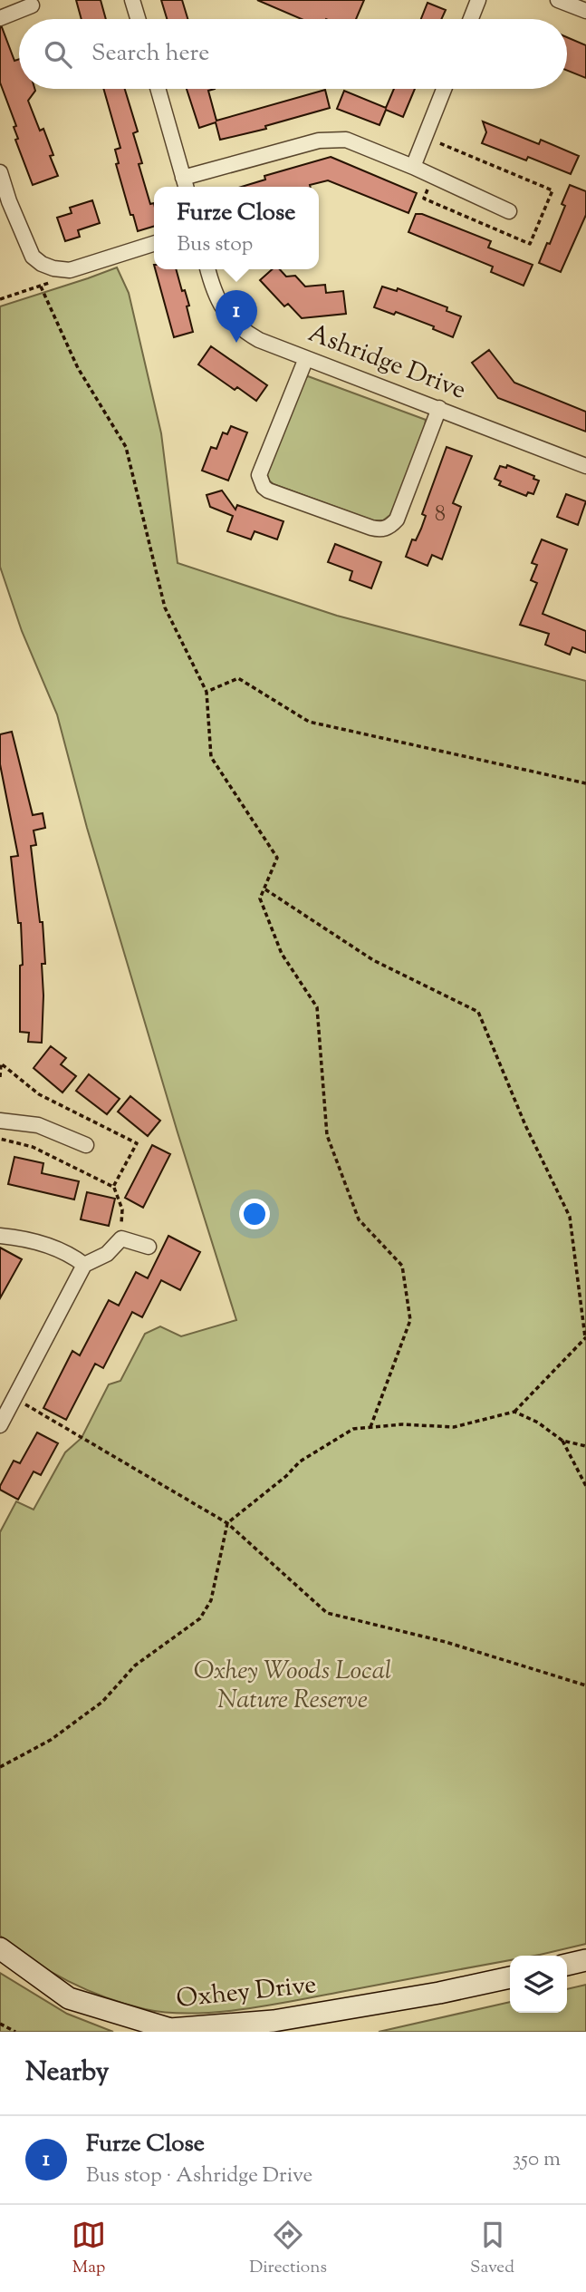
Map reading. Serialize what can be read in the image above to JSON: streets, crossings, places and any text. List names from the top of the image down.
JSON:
{
  "streets": {
    "street": ["Ashridge Drive", "Oxhey Drive"]
  },
  "parks": ["Oxhey Woods Local Nature Reserve"],
  "house_numbers": ["8"],
  "page": {
    "search": "Search here",
    "popup": ["Furze Close", "Bus stop"],
    "pins": "1",
    "heading": "Nearby",
    "list": [
      {
        "mark": "1",
        "name": "Furze Close",
        "note": "Bus stop · Ashridge Drive",
        "value": "350 m"
      }
    ],
    "nav": ["Map", "Directions", "Saved"]
  }
}
